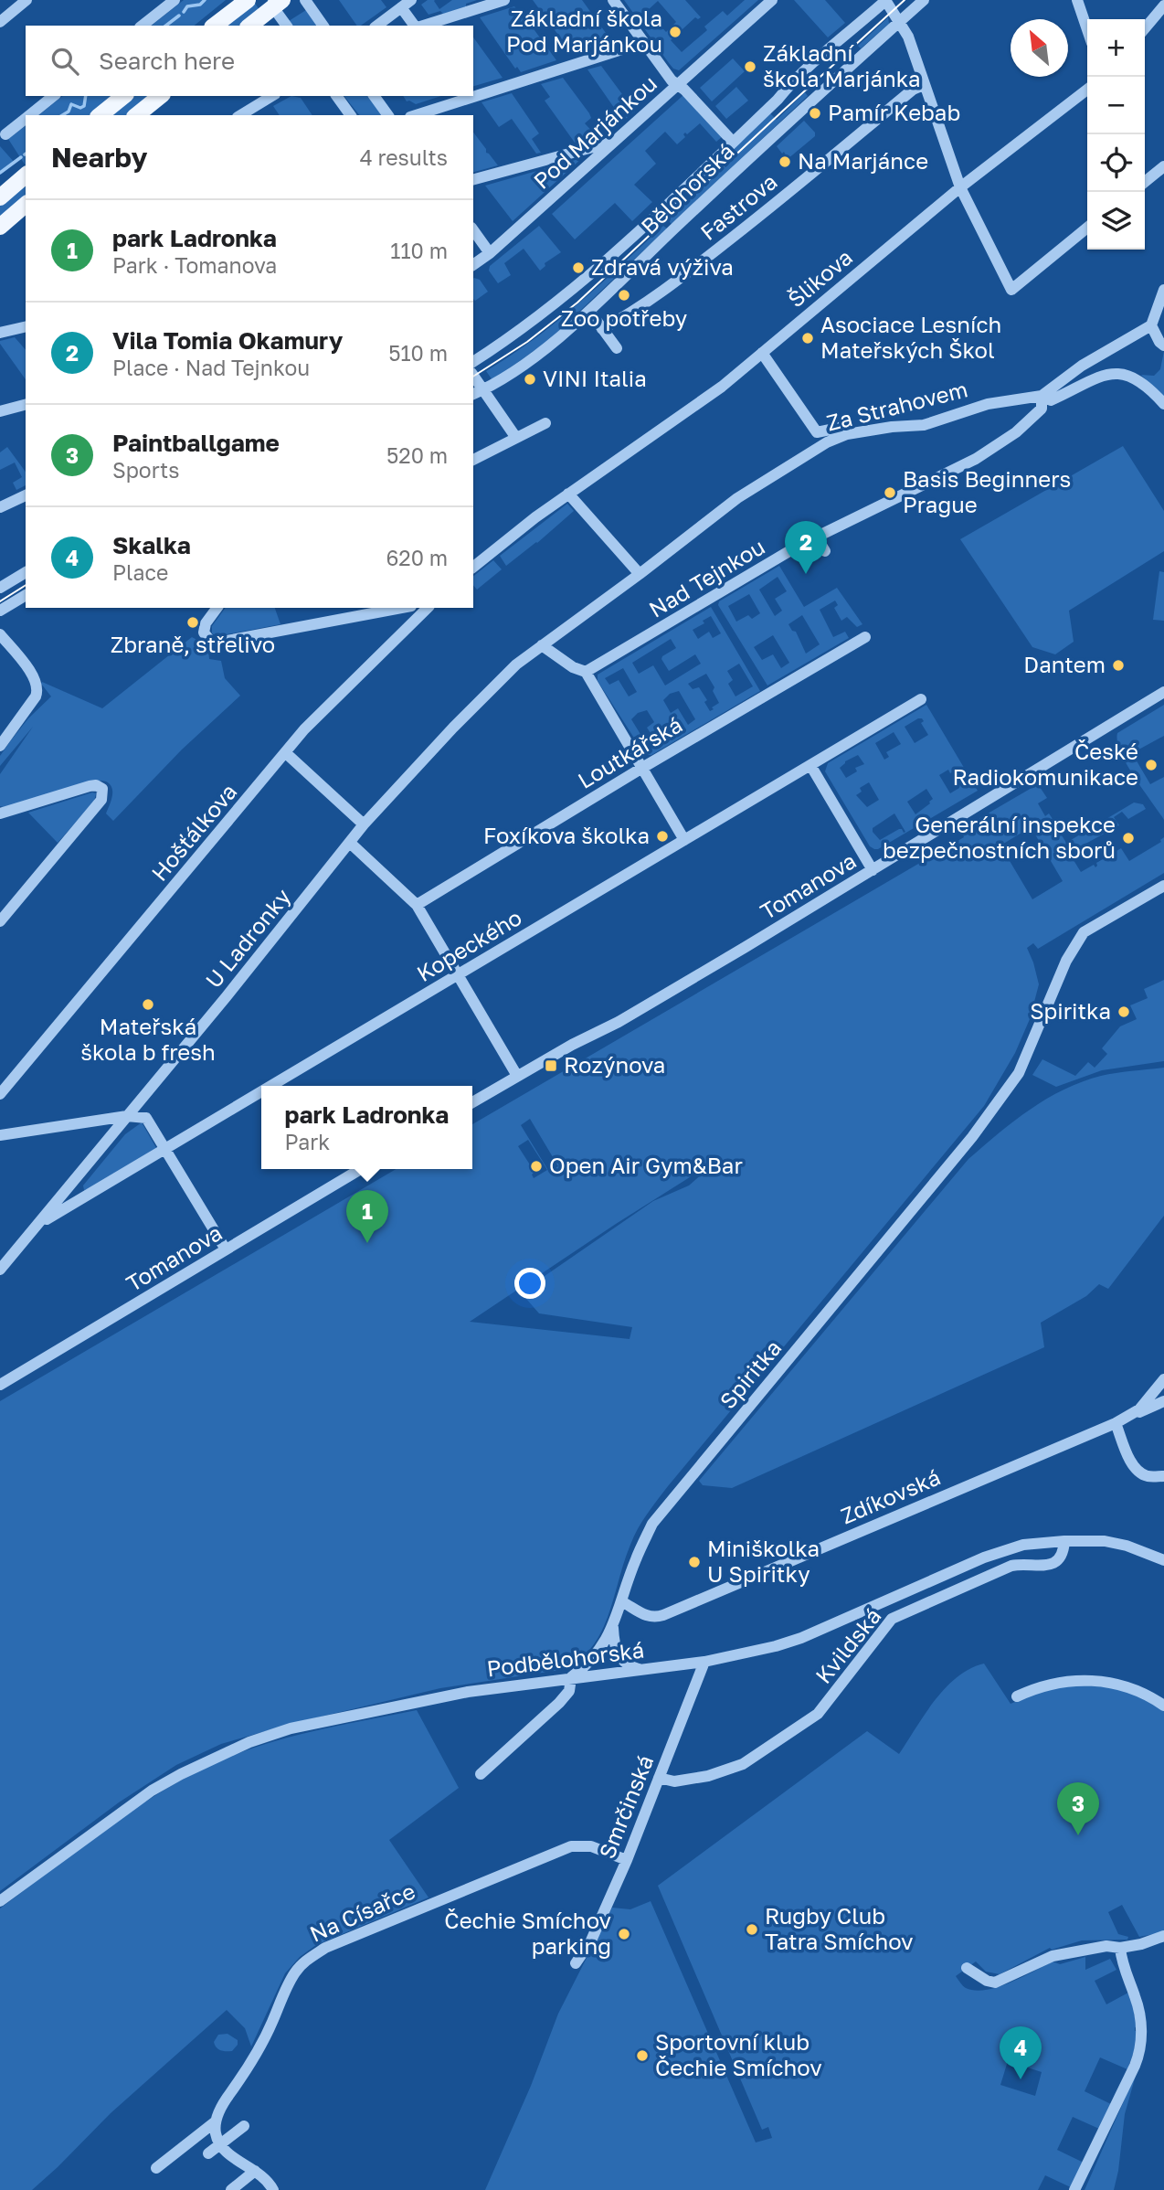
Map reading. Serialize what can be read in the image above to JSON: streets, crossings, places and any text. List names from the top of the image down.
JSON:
{
  "streets": {
    "street": [
      "Pod Marjánkou",
      "Bělohorská",
      "Fastrova",
      "Šlikova",
      "Za Strahovem",
      "Nad Tejnkou",
      "Loutkářská",
      "Hošťálkova",
      "Tomanova",
      "U Ladronky",
      "Kopeckého",
      "Spiritka",
      "Zdíkovská",
      "Kvildská",
      "Podbělohorská",
      "Smrčinská",
      "Na Císařce"
    ]
  },
  "crossings": [
    ["Za Strahovem", "Nad Tejnkou"],
    ["Za Strahovem", "U Ladronky"],
    ["U Ladronky", "Kopeckého"],
    ["Spiritka", "Zdíkovská"],
    ["Spiritka", "Podbělohorská"],
    ["Kvildská", "Podbělohorská"],
    ["Kvildská", "Smrčinská"],
    ["Podbělohorská", "Smrčinská"],
    ["Smrčinská", "Na Císařce"]
  ],
  "places": {
    "other": [
      "Základní škola Pod Marjánkou",
      "Základní škola Marjánka",
      "Pamír Kebab",
      "Na Marjánce",
      "Zdravá výživa",
      "Zoo potřeby",
      "Asociace Lesních Mateřských Škol",
      "VINI Italia",
      "Basis Beginners Prague",
      "Zbraně, střelivo",
      "Dantem",
      "České Radiokomunikace",
      "Foxíkova školka",
      "Generální inspekce bezpečnostních sborů",
      "Mateřská škola b fresh",
      "Spiritka",
      "Open Air Gym&Bar",
      "Miniškolka U Spiritky",
      "Rugby Club Tatra Smíchov",
      "Čechie Smíchov parking",
      "Sportovní klub Čechie Smíchov"
    ],
    "transit": ["Rozýnova"]
  },
  "north": "top left",
  "page": {
    "map_buttons": ["+", "−"],
    "search": "Search here",
    "heading": ["Nearby", "4 results"],
    "list": [
      {
        "mark": "1",
        "name": "park Ladronka",
        "note": "Park · Tomanova",
        "value": "110 m"
      },
      {
        "mark": "2",
        "name": "Vila Tomia Okamury",
        "note": "Place · Nad Tejnkou",
        "value": "510 m"
      },
      {
        "mark": "3",
        "name": "Paintballgame",
        "note": "Sports",
        "value": "520 m"
      },
      {
        "mark": "4",
        "name": "Skalka",
        "note": "Place",
        "value": "620 m"
      }
    ],
    "pins": [
      "2",
      "1",
      "3",
      "4"
    ],
    "popup": ["park Ladronka", "Park"]
  }
}
